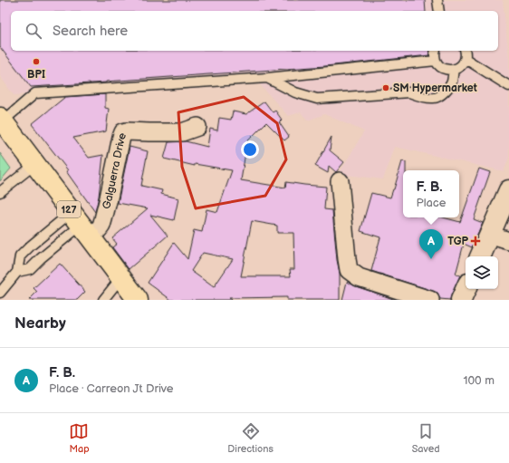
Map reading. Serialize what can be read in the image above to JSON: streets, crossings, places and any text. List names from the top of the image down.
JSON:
{
  "streets": {
    "main road": ["127"],
    "street": ["Galguerra Drive"]
  },
  "crossings": [
    ["Galguerra Drive", "127"]
  ],
  "places": {
    "other": ["BPI", "SM Hypermarket"],
    "health": ["TGP"]
  },
  "page": {
    "search": "Search here",
    "popup": ["F. B.", "Place"],
    "pins": "A",
    "heading": "Nearby",
    "list": [
      {
        "mark": "A",
        "name": "F. B.",
        "note": "Place · Carreon Jt Drive",
        "value": "100 m"
      }
    ],
    "nav": ["Map", "Directions", "Saved"]
  }
}
